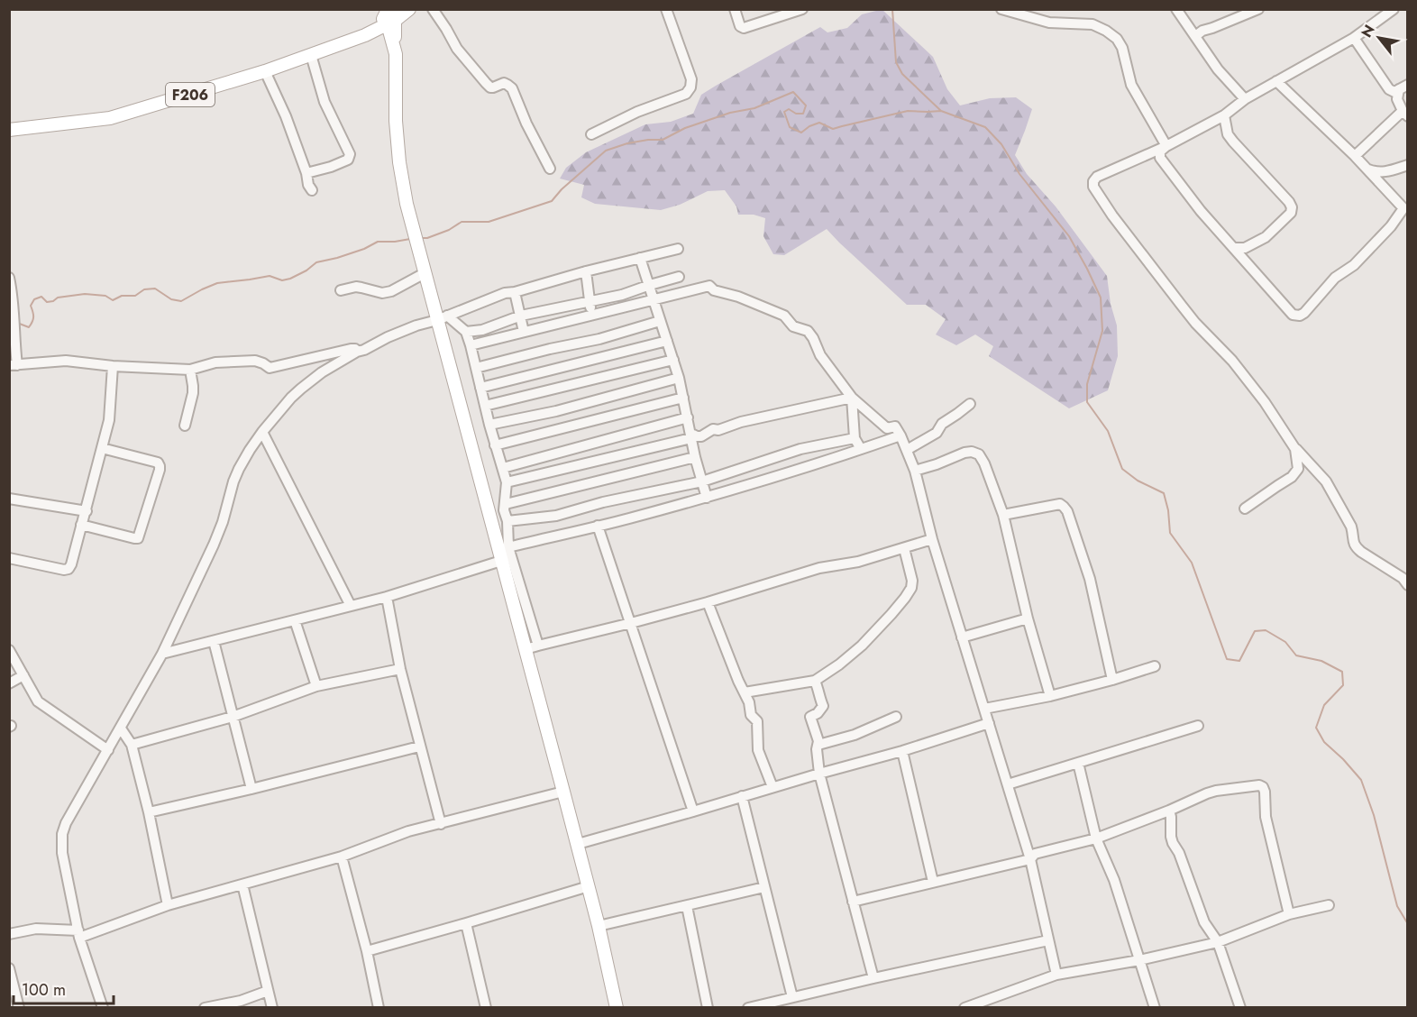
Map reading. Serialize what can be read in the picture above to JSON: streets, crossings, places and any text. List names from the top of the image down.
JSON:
{
  "streets": {
    "main road": ["F206"]
  },
  "scale_bar": "100 m",
  "north": "top left"
}
